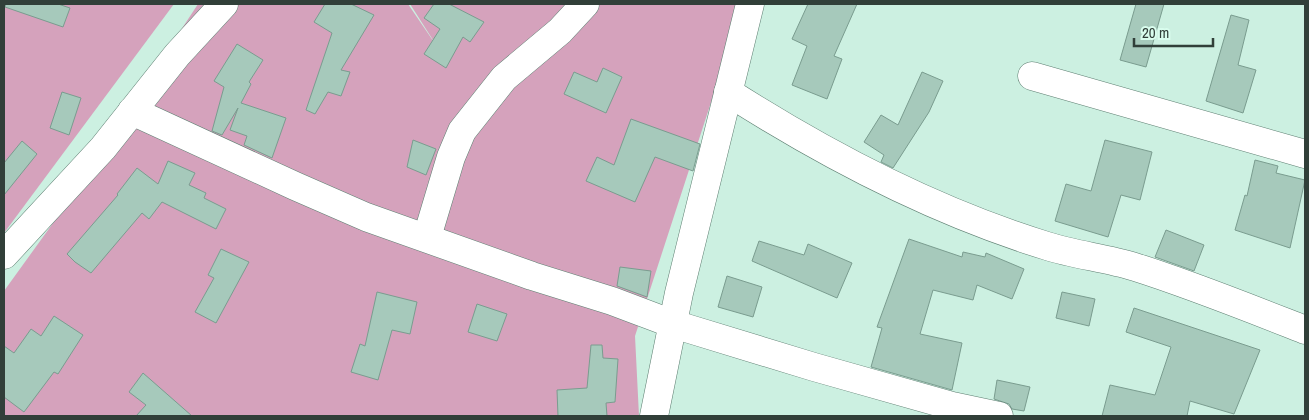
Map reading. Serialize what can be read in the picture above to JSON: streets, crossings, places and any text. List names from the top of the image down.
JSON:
{
  "scale_bar": "20 m"
}
